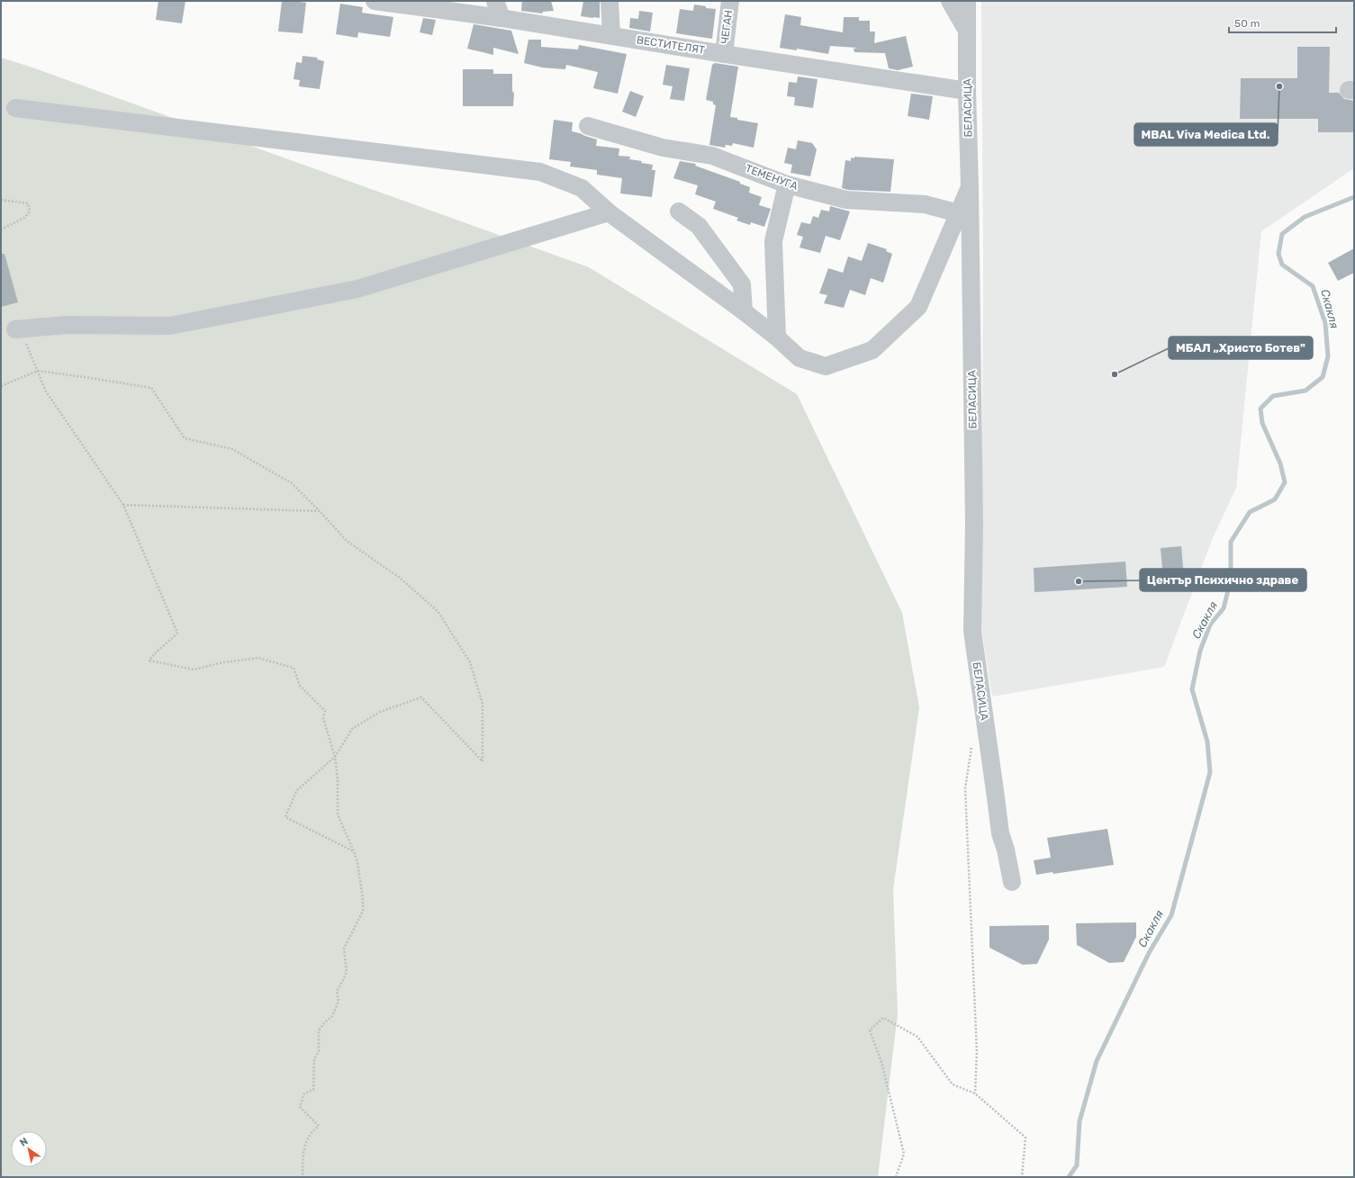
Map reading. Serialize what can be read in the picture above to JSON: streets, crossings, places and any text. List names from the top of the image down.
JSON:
{
  "streets": {
    "street": [
      "ЧЕГАН",
      "ВЕСТИТЕЛЯТ",
      "БЕЛАСИЦА",
      "ТЕМЕНУГА"
    ]
  },
  "crossings": [
    ["ЧЕГАН", "ВЕСТИТЕЛЯТ"],
    ["ВЕСТИТЕЛЯТ", "БЕЛАСИЦА"]
  ],
  "water": ["Скакля"],
  "places": ["MBAL Viva Medica Ltd.", "МБАЛ „Христо Ботев\"", "Център Психично здраве"],
  "scale_bar": "50 m",
  "north": "top left"
}
